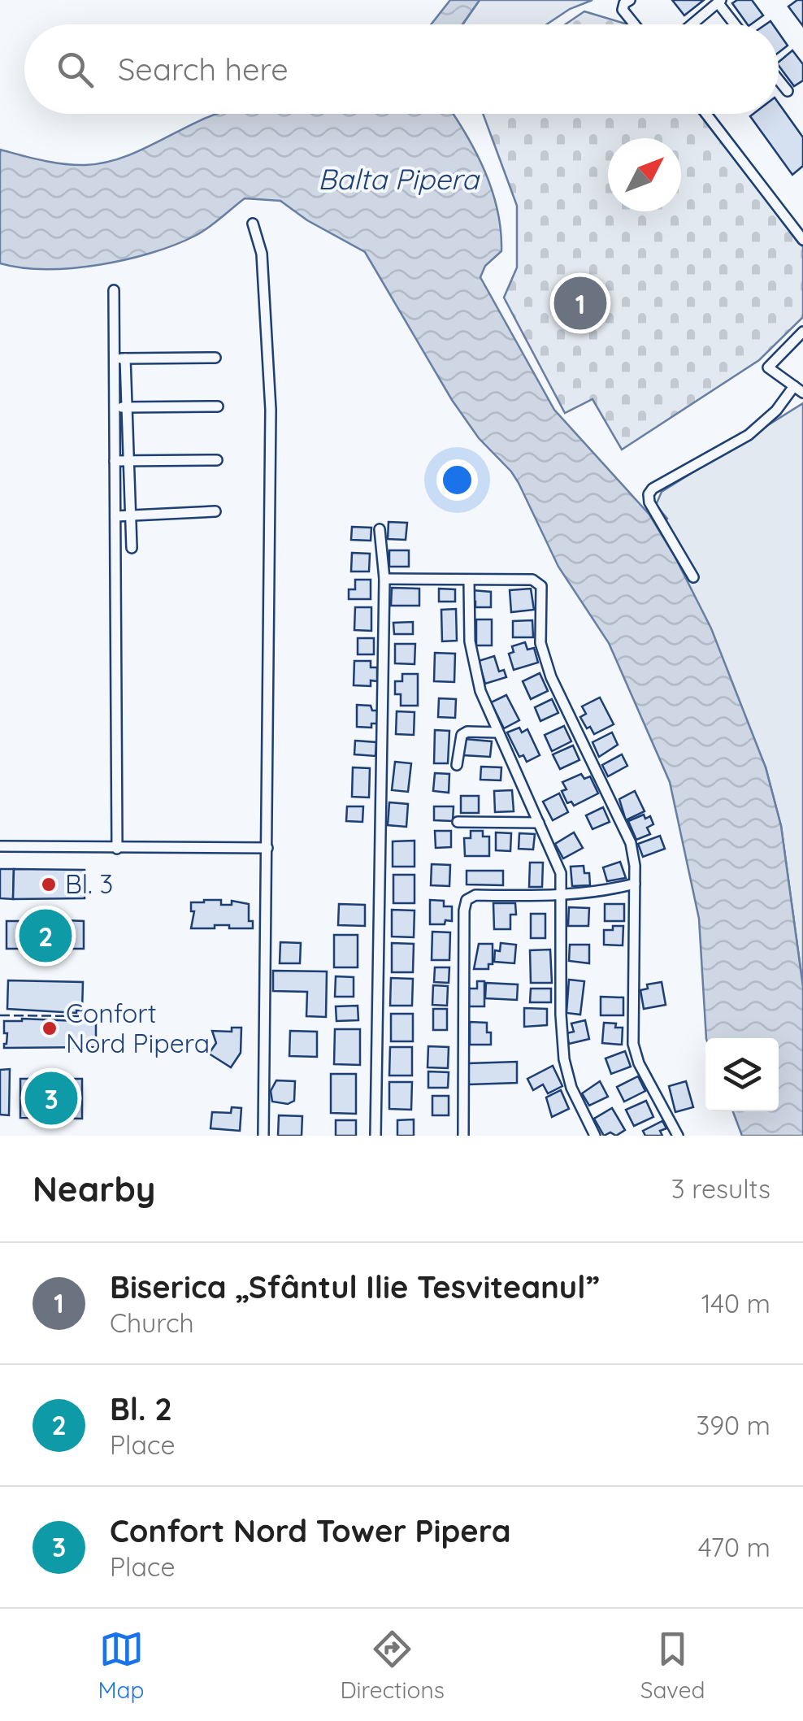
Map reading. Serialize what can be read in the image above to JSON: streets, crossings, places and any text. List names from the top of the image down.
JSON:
{
  "water": ["Balta Pipera"],
  "places": ["Bl. 3", "Confort Nord Pipera"],
  "north": "top right",
  "page": {
    "search": "Search here",
    "pins": ["1", "2", "3"],
    "heading": ["Nearby", "3 results"],
    "list": [
      {
        "mark": "1",
        "name": "Biserica „Sfântul Ilie Tesviteanul”",
        "note": "Church",
        "value": "140 m"
      },
      {
        "mark": "2",
        "name": "Bl. 2",
        "note": "Place",
        "value": "390 m"
      },
      {
        "mark": "3",
        "name": "Confort Nord Tower Pipera",
        "note": "Place",
        "value": "470 m"
      }
    ],
    "nav": ["Map", "Directions", "Saved"]
  }
}
